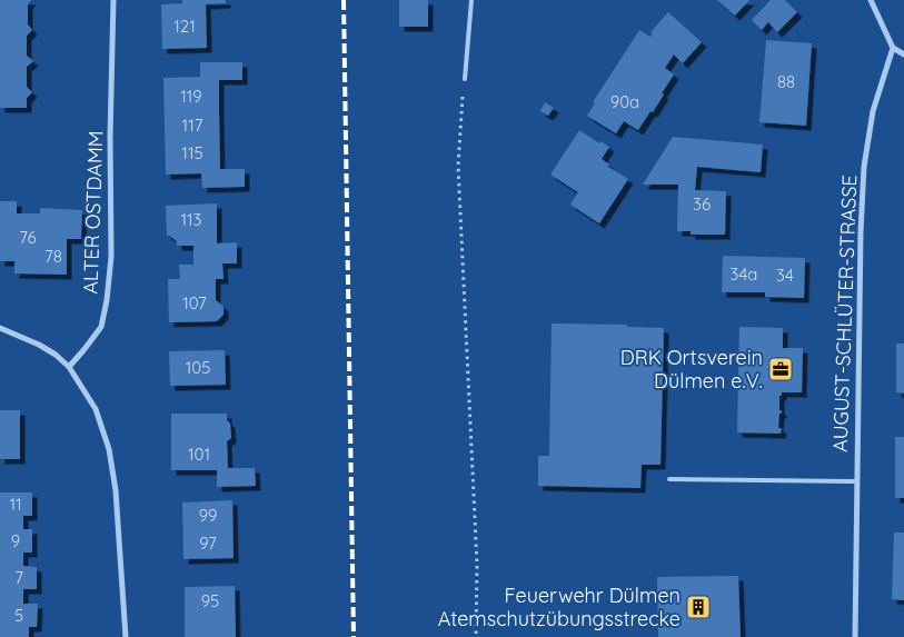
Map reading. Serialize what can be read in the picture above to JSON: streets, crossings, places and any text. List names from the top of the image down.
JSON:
{
  "streets": {
    "street": ["ALTER OSTDAMM", "AUGUST-SCHLÜTER-STRASSE"]
  },
  "places": {
    "office": ["DRK Ortsverein Dülmen e.V."],
    "building": ["Feuerwehr Dülmen Atemschutzübungsstrecke"]
  },
  "house_numbers": [
    "121",
    "88",
    "119",
    "90a",
    "117",
    "115",
    "36",
    "113",
    "76",
    "78",
    "34a",
    "34",
    "107",
    "105",
    "101",
    "11",
    "99",
    "9",
    "97",
    "7",
    "95",
    "5"
  ]
}
